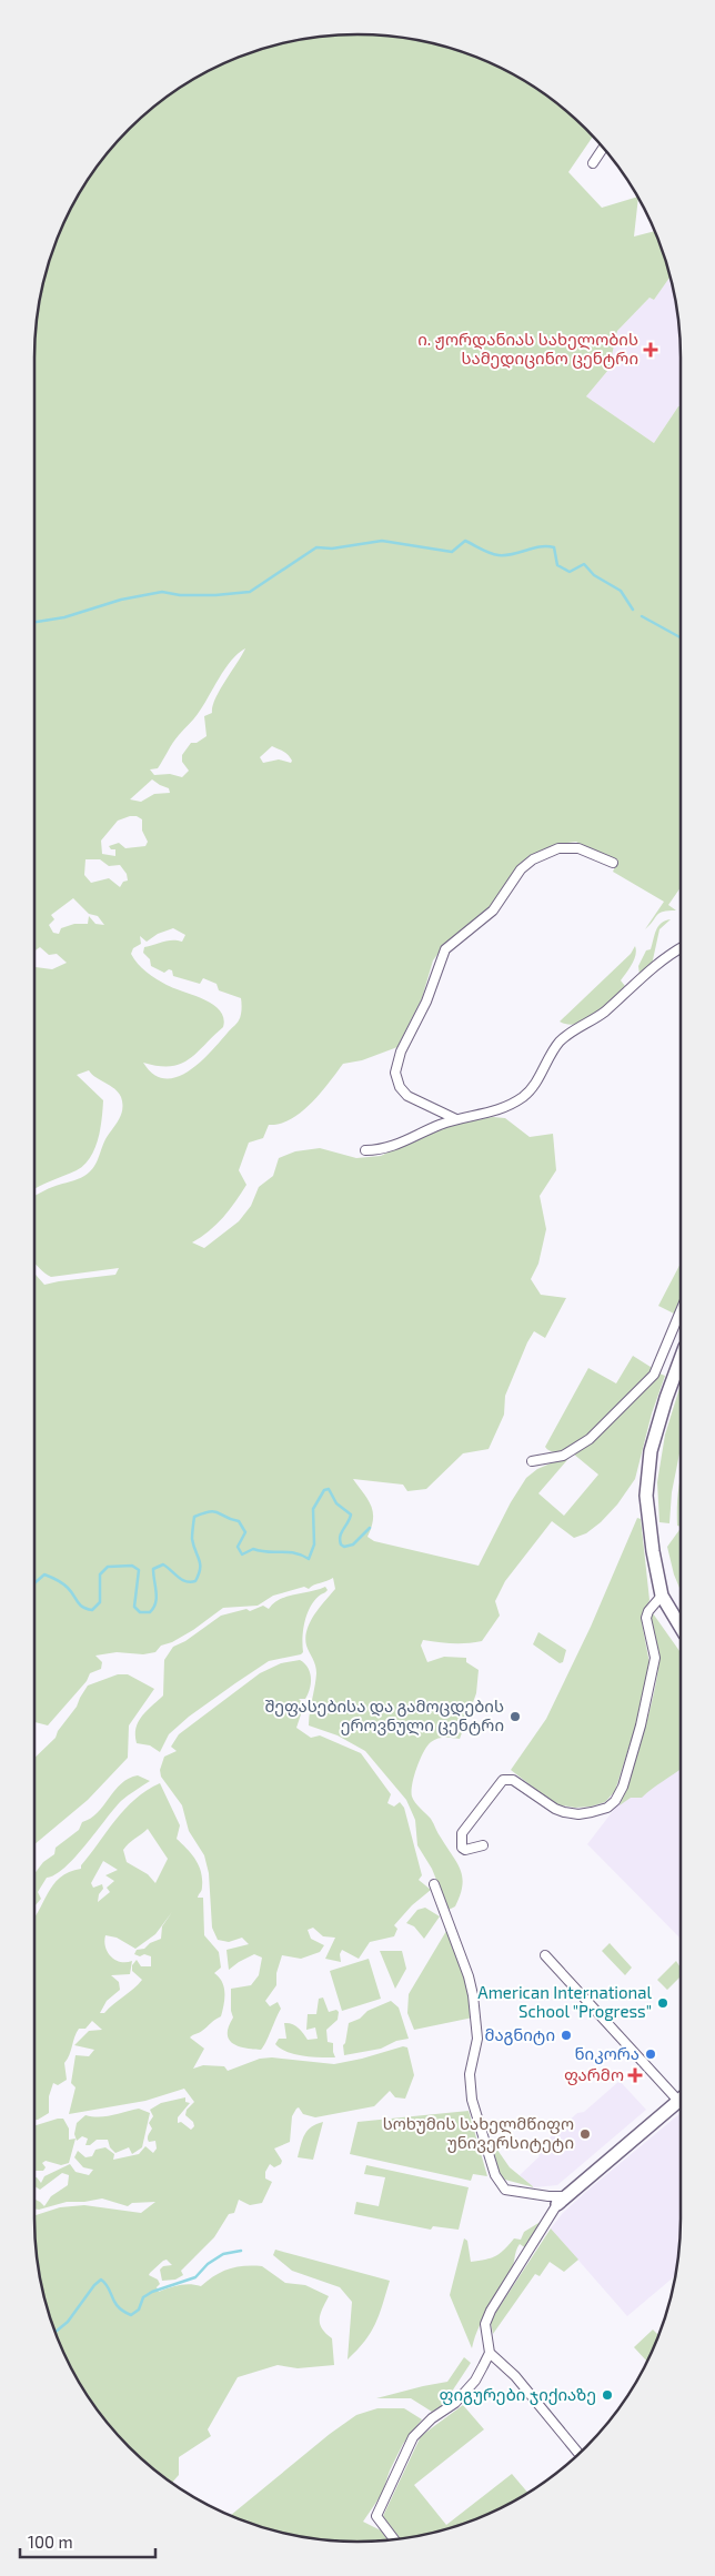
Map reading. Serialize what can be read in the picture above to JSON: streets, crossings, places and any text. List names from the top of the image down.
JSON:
{
  "places": {
    "health": ["ი. ჟორდანიას სახელობის სამედიცინო ცენტრი", "ფარმო"],
    "other": [
      "შეფასებისა და გამოცდების ეროვნული ცენტრი",
      "American International School \"Progress\"",
      "მაგნიტი",
      "ნიკორა",
      "სოხუმის სახელმწიფო უნივერსიტეტი",
      "ფიგურები ჯიქიაზე"
    ]
  },
  "scale_bar": "100 m"
}
